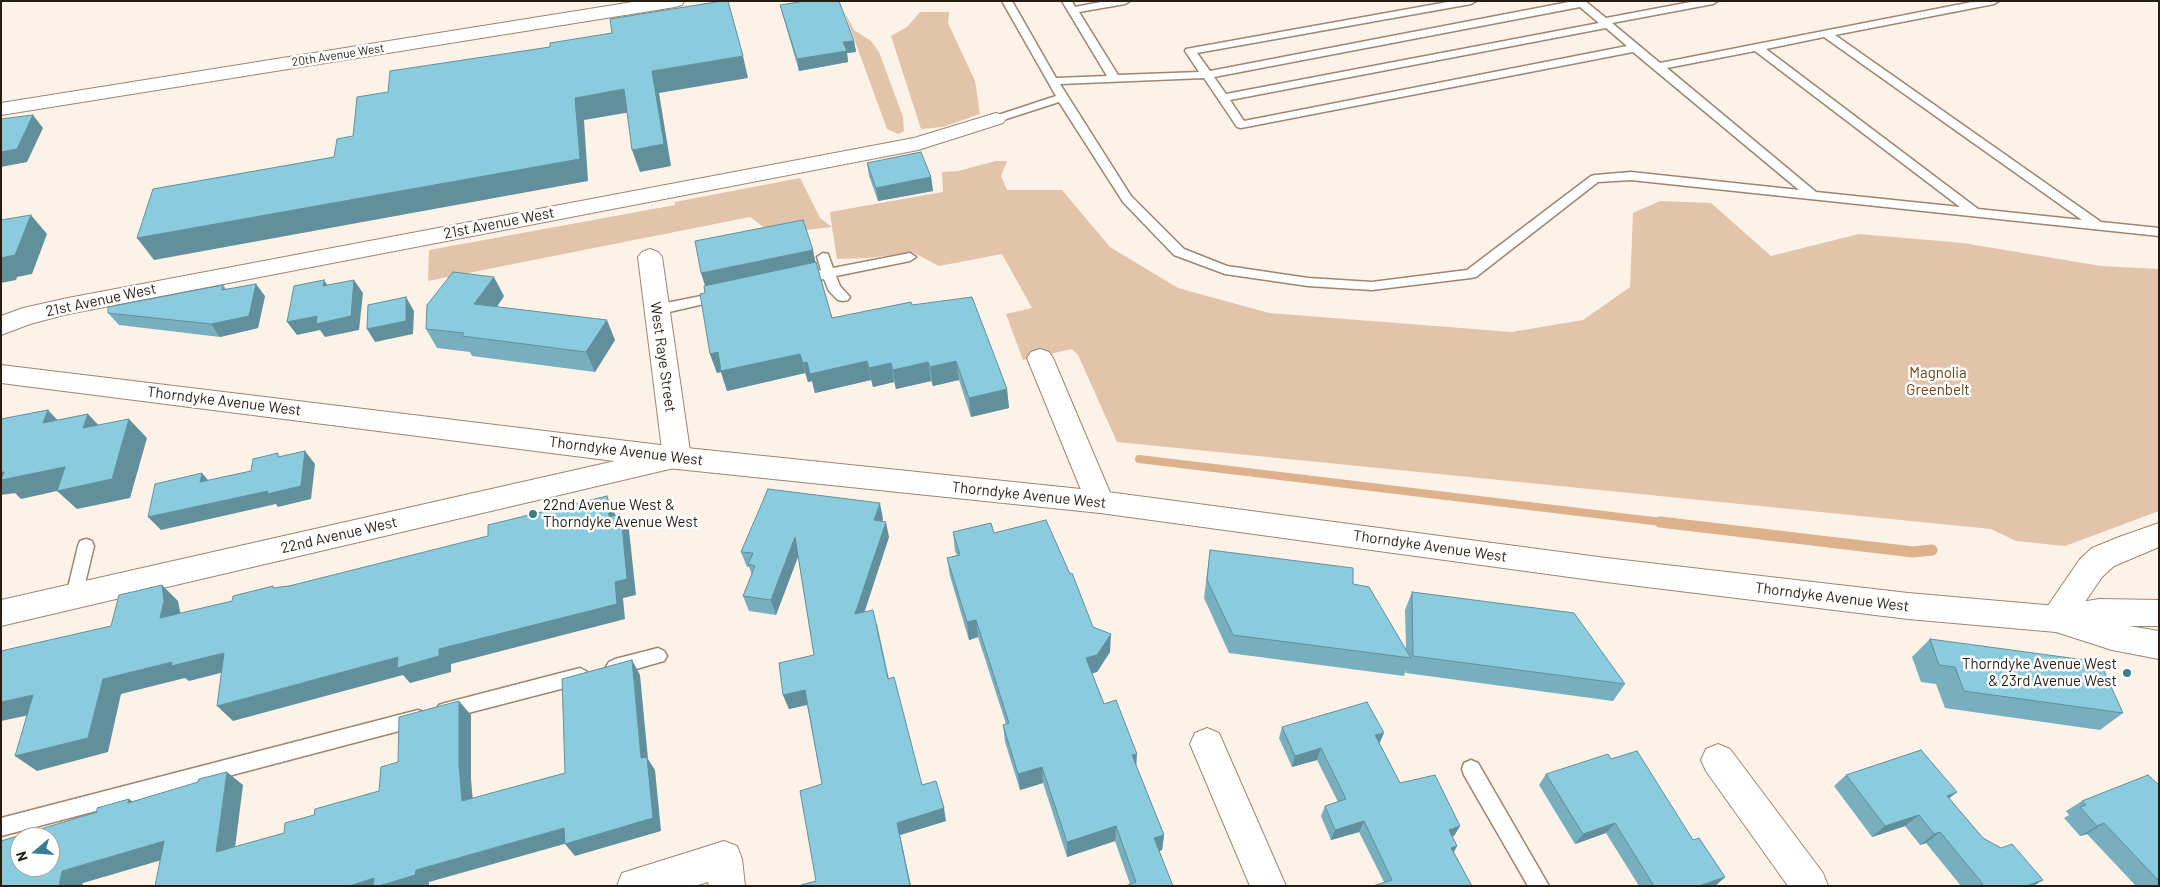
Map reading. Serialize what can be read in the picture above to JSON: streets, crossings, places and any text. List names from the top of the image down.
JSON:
{
  "streets": {
    "street": [
      "20th Avenue West",
      "21st Avenue West",
      "West Raye Street",
      "Thorndyke Avenue West",
      "22nd Avenue West"
    ]
  },
  "crossings": [
    ["West Raye Street", "Thorndyke Avenue West"],
    ["West Raye Street", "22nd Avenue West"],
    ["Thorndyke Avenue West", "22nd Avenue West"]
  ],
  "parks": ["Magnolia Greenbelt"],
  "places": ["22nd Avenue West & Thorndyke Avenue West", "Thorndyke Avenue West & 23rd Avenue West"],
  "north": "left"
}
